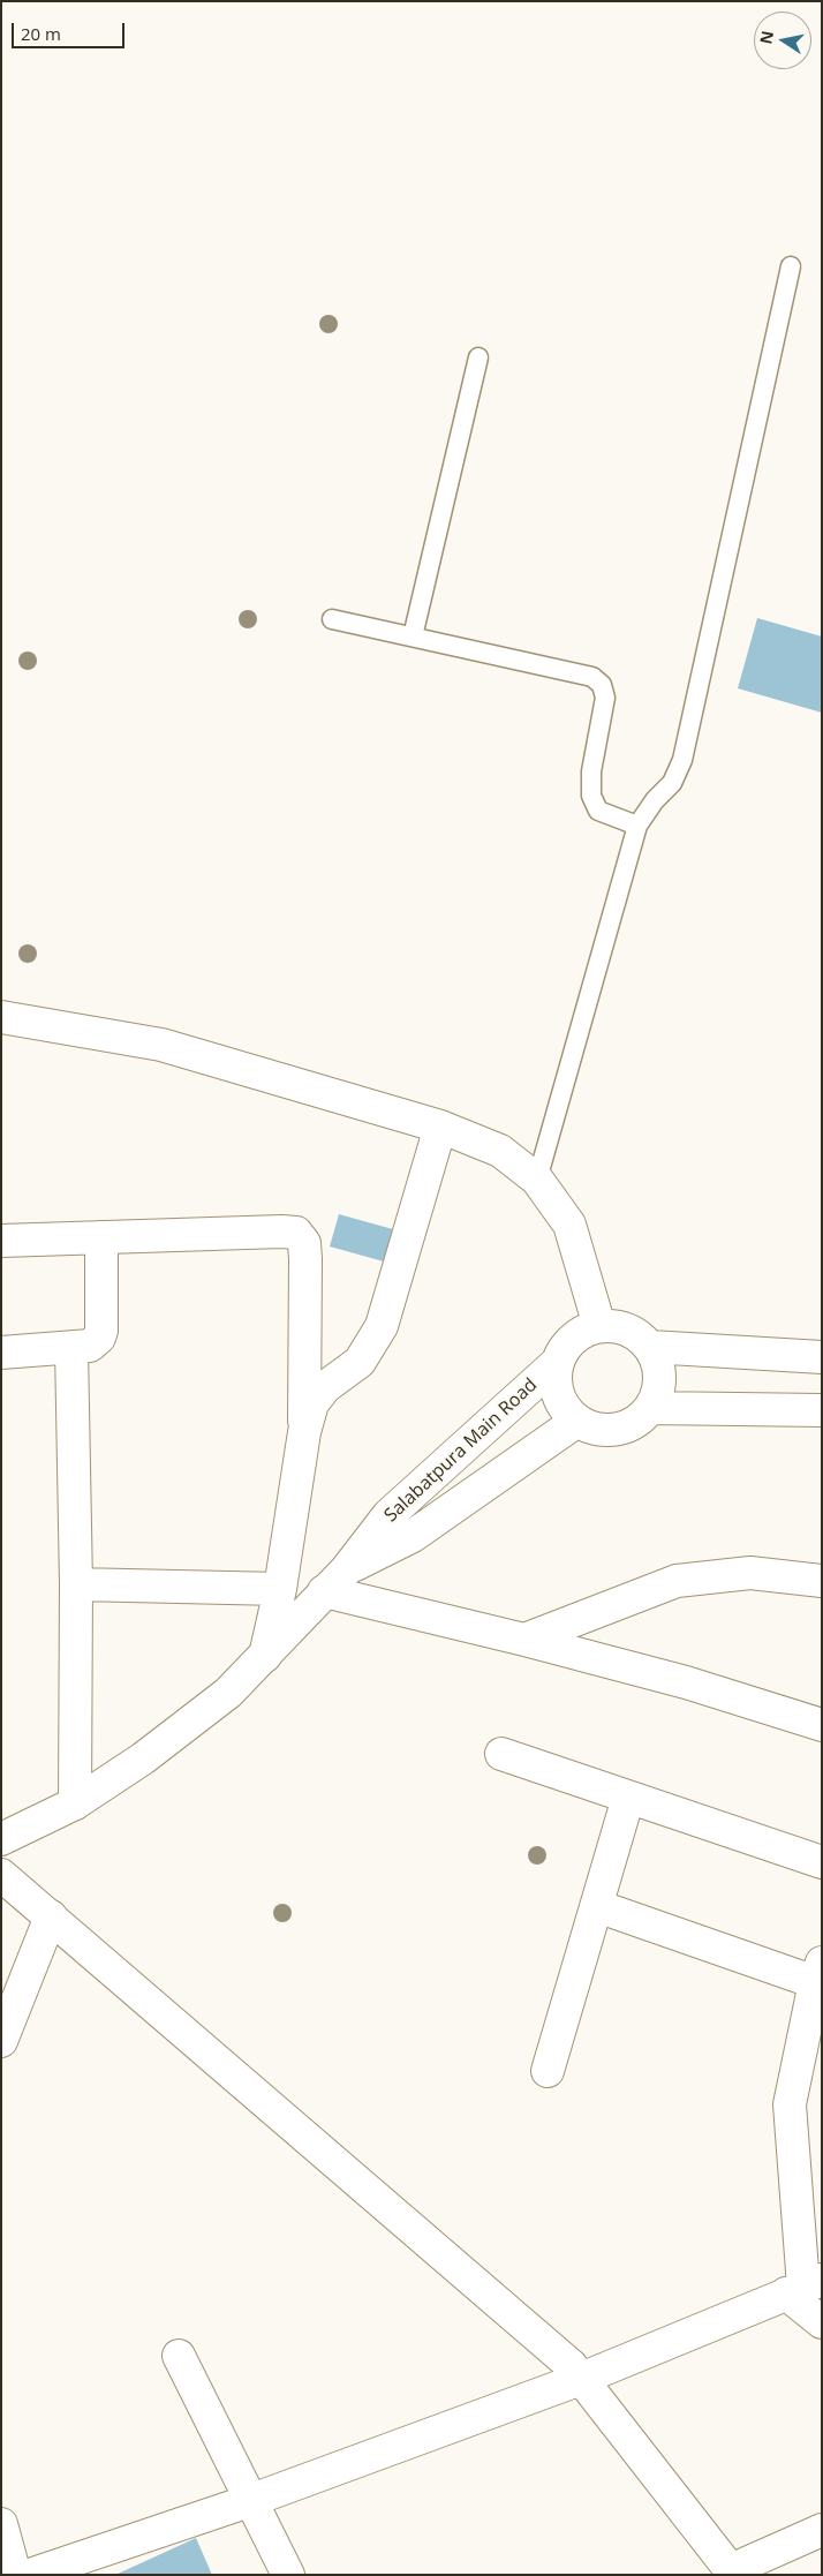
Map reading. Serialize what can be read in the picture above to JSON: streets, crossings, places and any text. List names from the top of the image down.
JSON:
{
  "streets": {
    "street": ["Salabatpura Main Road"]
  },
  "scale_bar": "20 m",
  "north": "left"
}
